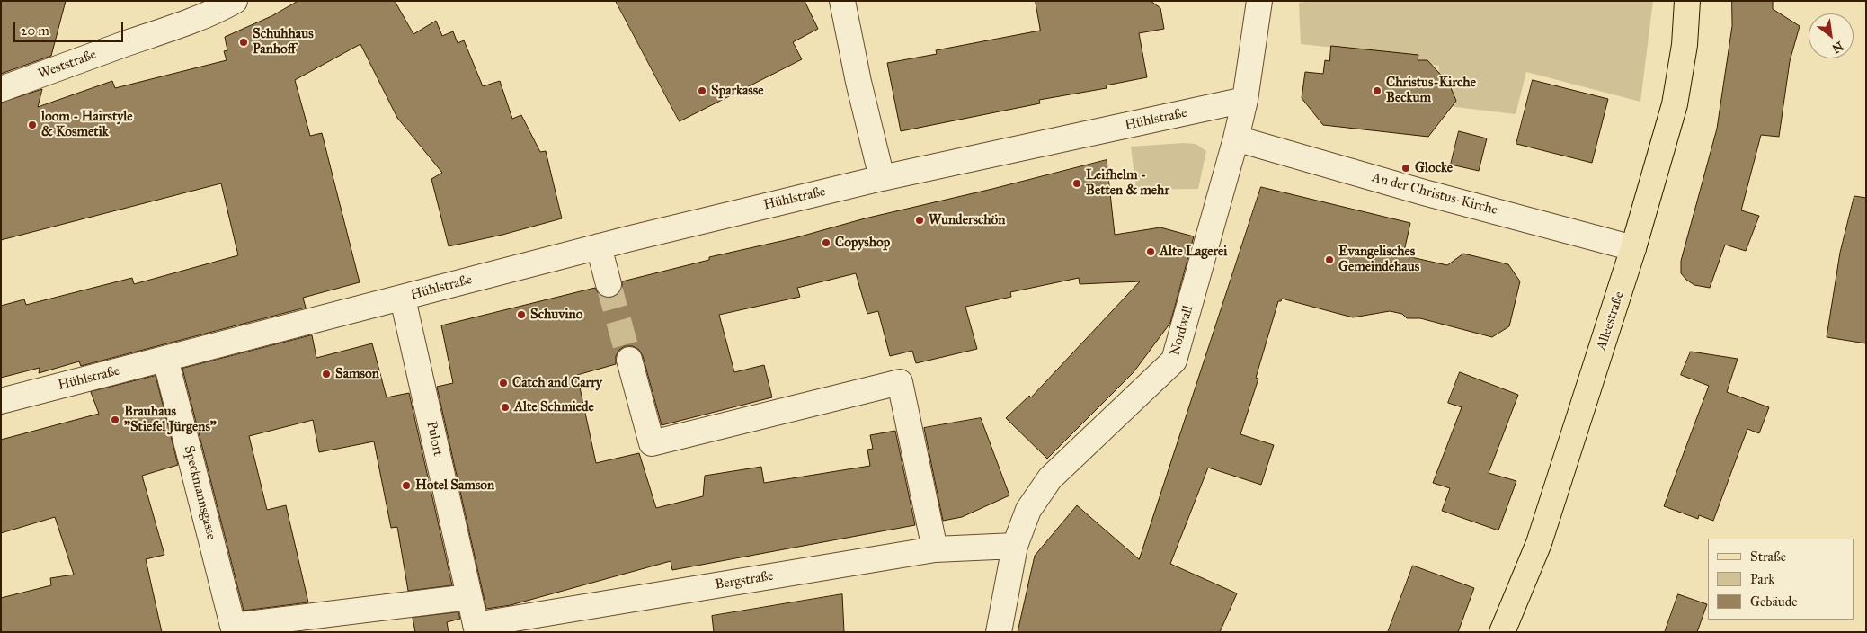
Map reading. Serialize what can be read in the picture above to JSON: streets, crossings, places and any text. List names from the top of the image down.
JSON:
{
  "streets": {
    "main road": ["Alleestraße"],
    "street": [
      "Weststraße",
      "Hühlstraße",
      "An der Christus-Kirche",
      "Nordwall",
      "Pulort",
      "Speckmannsgasse",
      "Bergstraße"
    ]
  },
  "crossings": [
    ["Hühlstraße", "Nordwall"],
    ["Hühlstraße", "Pulort"],
    ["Hühlstraße", "Speckmannsgasse"],
    ["An der Christus-Kirche", "Alleestraße"],
    ["An der Christus-Kirche", "Nordwall"],
    ["Nordwall", "Bergstraße"],
    ["Pulort", "Speckmannsgasse"],
    ["Pulort", "Bergstraße"]
  ],
  "places": [
    "Schuhhaus Panhoff",
    "Sparkasse",
    "Christus-Kirche Beckum",
    "loom - Hairstyle & Kosmetik",
    "Glocke",
    "Leifhelm - Betten & mehr",
    "Wunderschön",
    "Copyshop",
    "Alte Lagerei",
    "Evangelisches Gemeindehaus",
    "Schuvino",
    "Samson",
    "Catch and Carry",
    "Alte Schmiede",
    "Brauhaus \"Stiefel Jürgens\"",
    "Hotel Samson"
  ],
  "legend": ["Straße", "Park", "Gebäude"],
  "scale_bar": "20 m",
  "north": "bottom right"
}
